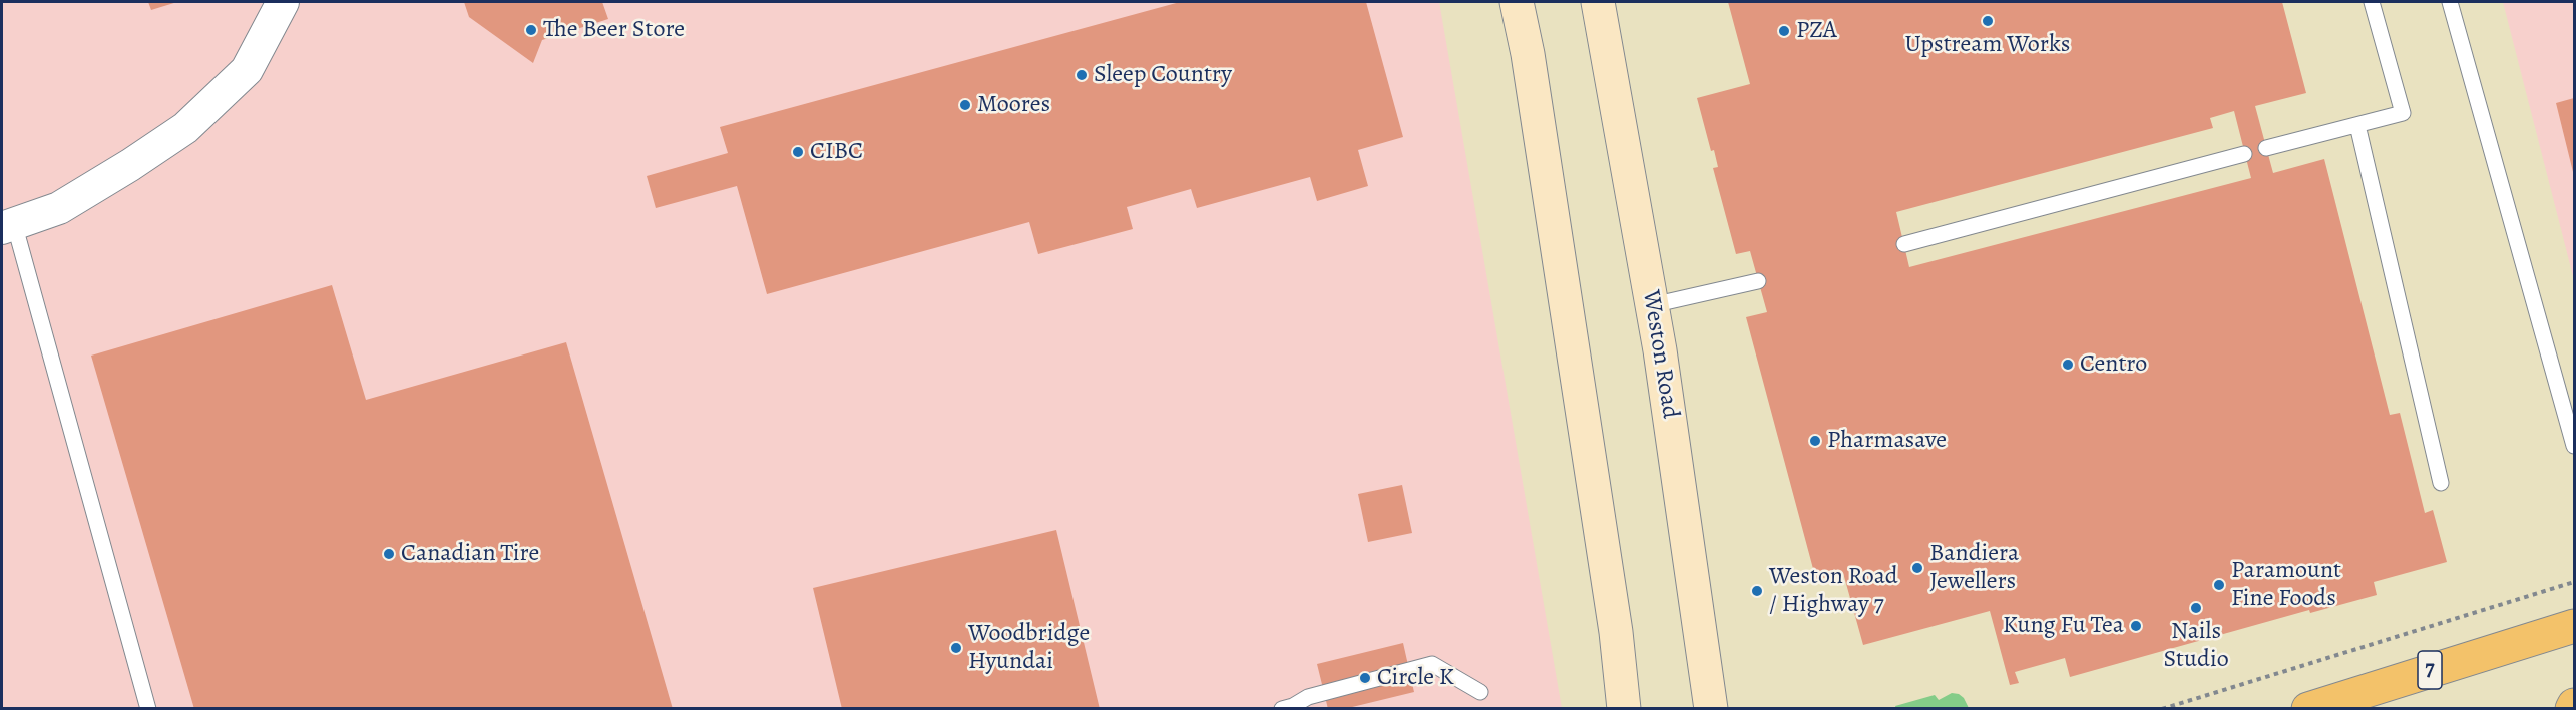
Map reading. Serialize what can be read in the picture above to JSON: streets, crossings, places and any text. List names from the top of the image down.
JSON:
{
  "streets": {
    "main road": ["Weston Road", "7"]
  },
  "places": [
    "Upstream Works",
    "The Beer Store",
    "PZA",
    "Sleep Country",
    "Moores",
    "CIBC",
    "Centro",
    "Pharmasave",
    "Canadian Tire",
    "Bandiera Jewellers",
    "Paramount Fine Foods",
    "Weston Road / Highway 7",
    "Nails Studio",
    "Kung Fu Tea",
    "Woodbridge Hyundai",
    "Circle K"
  ]
}
